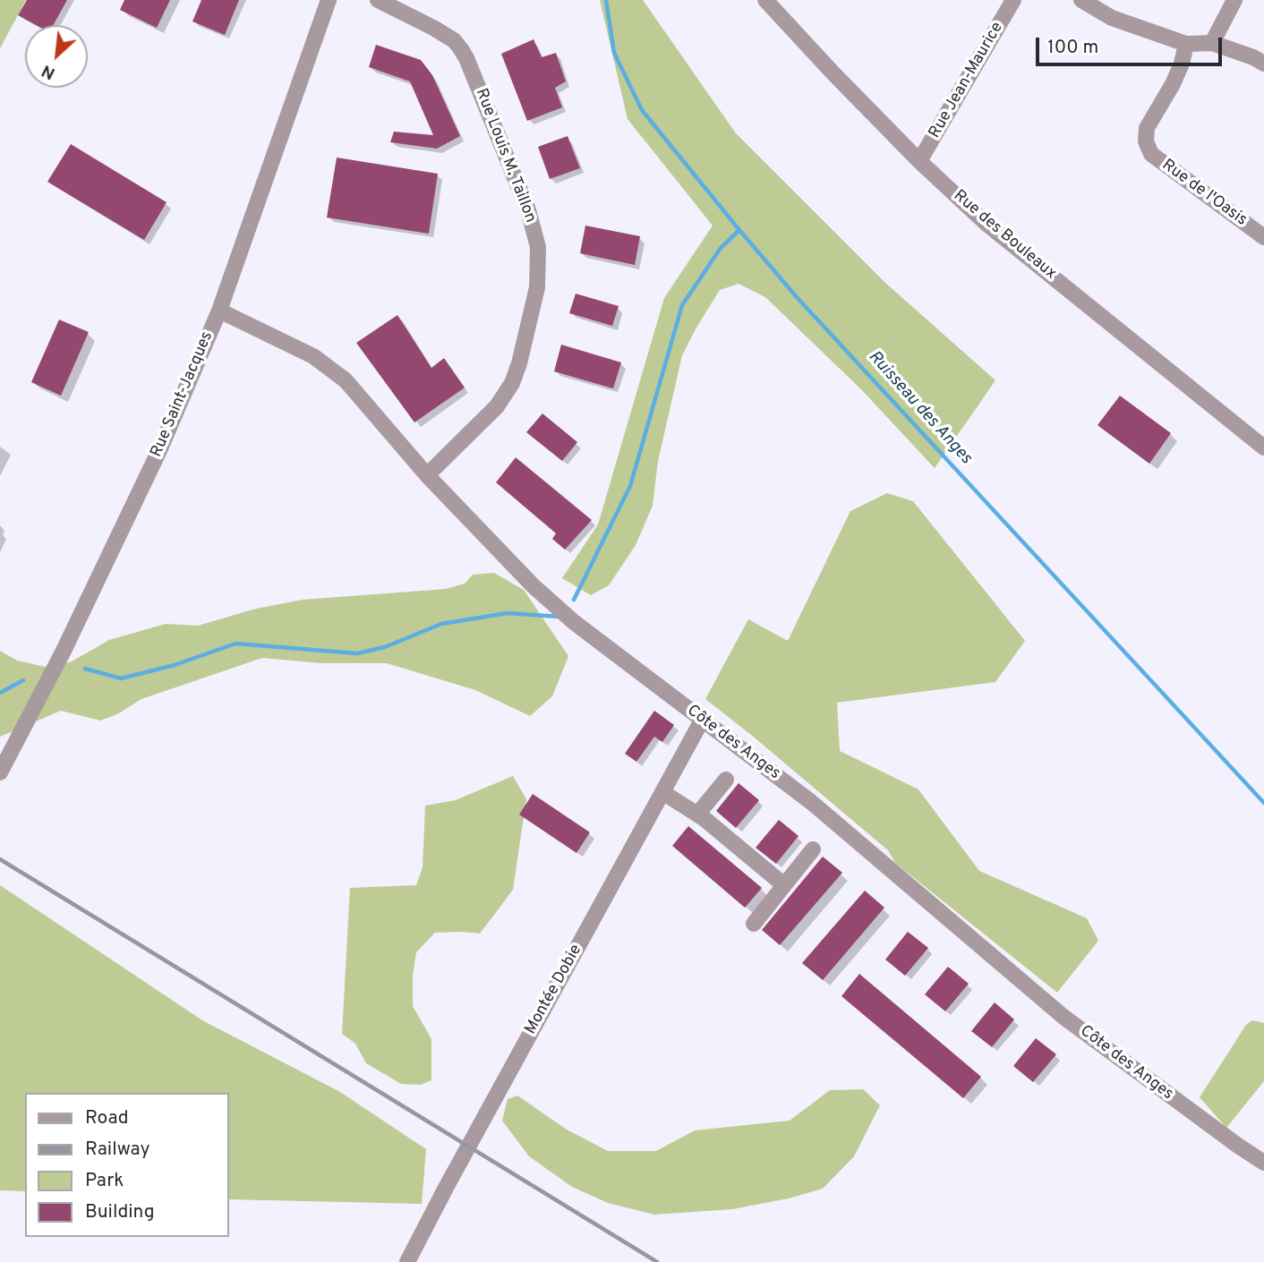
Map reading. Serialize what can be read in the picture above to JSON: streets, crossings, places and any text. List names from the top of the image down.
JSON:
{
  "streets": {
    "street": [
      "Rue Jean-Maurice",
      "Rue Louis M. Taillon",
      "Rue de l'Oasis",
      "Rue des Bouleaux",
      "Rue Saint-Jacques",
      "Côte des Anges",
      "Montée Dobie"
    ]
  },
  "crossings": [
    ["Rue Jean-Maurice", "Rue des Bouleaux"],
    ["Rue Louis M. Taillon", "Côte des Anges"],
    ["Rue Saint-Jacques", "Côte des Anges"],
    ["Côte des Anges", "Montée Dobie"]
  ],
  "water": ["Ruisseau des Anges"],
  "legend": [
    "Road",
    "Railway",
    "Park",
    "Building"
  ],
  "scale_bar": "100 m",
  "north": "bottom left"
}
